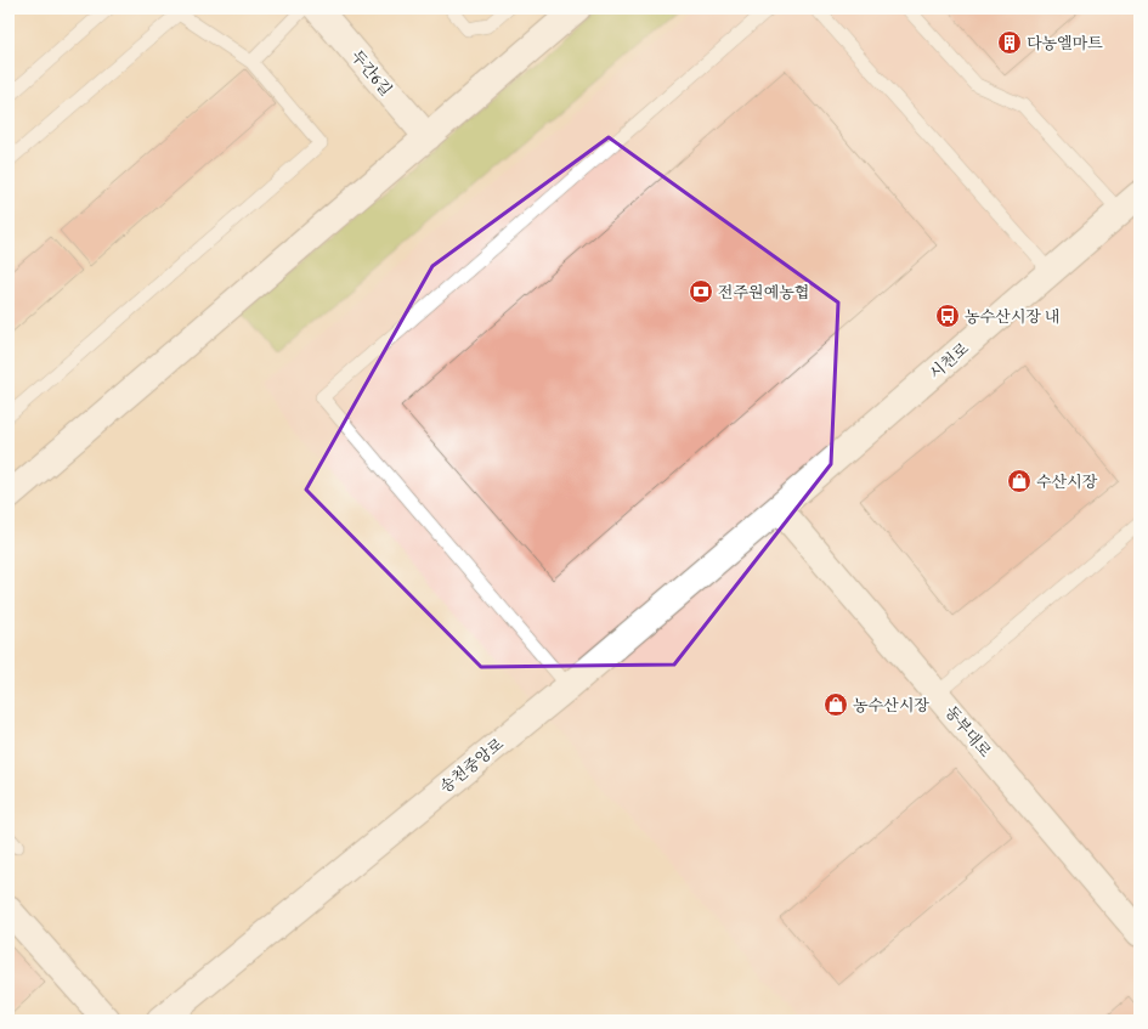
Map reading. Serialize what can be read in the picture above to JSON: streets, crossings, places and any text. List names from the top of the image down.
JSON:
{
  "streets": {
    "street": [
      "두간6길",
      "시천로",
      "동부대로",
      "송천중앙로"
    ]
  },
  "crossings": [
    ["시천로", "동부대로"],
    ["시천로", "송천중앙로"],
    ["동부대로", "송천중앙로"]
  ],
  "places": {
    "building": ["다농엘마트"],
    "bank": ["전주원예농협"],
    "bus stop": ["농수산시장 내"],
    "shop": ["수산시장", "농수산시장"]
  }
}
